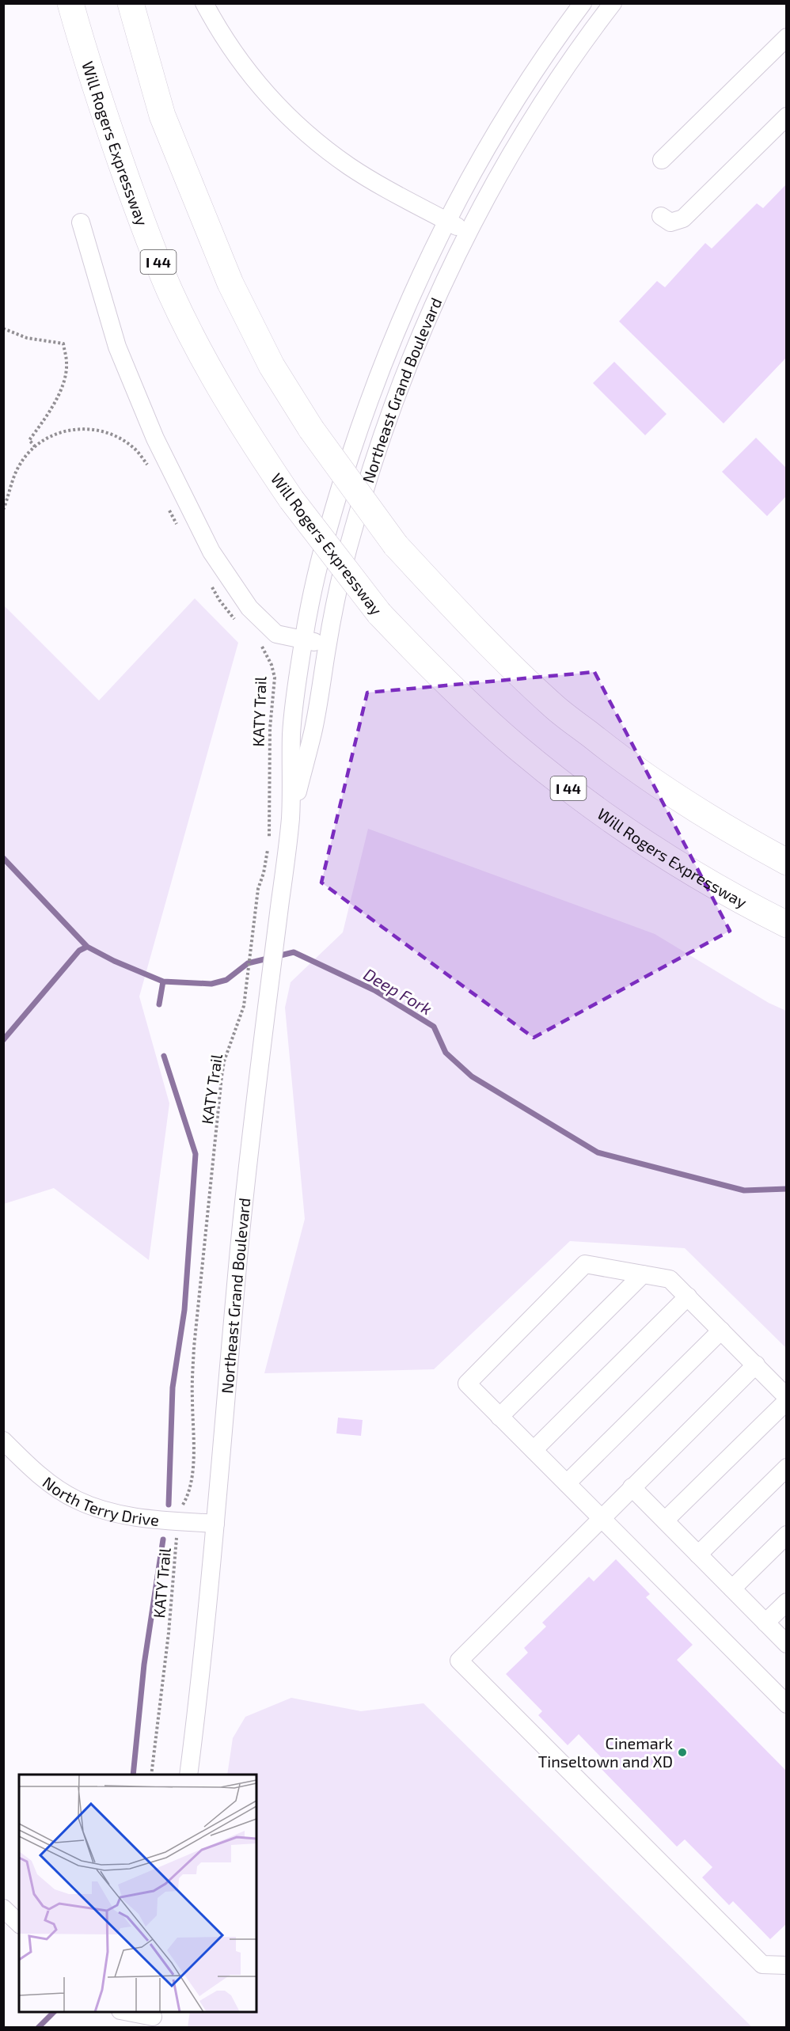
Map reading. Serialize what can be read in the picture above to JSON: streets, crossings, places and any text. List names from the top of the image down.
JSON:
{
  "streets": {
    "highway": ["Will Rogers Expressway", "I 44"],
    "street": ["Northeast Grand Boulevard", "North Terry Drive"],
    "path": ["KATY Trail"]
  },
  "crossings": [
    ["Northeast Grand Boulevard", "North Terry Drive"],
    ["KATY Trail", "North Terry Drive"]
  ],
  "water": ["Deep Fork"],
  "places": ["Cinemark Tinseltown and XD"]
}
